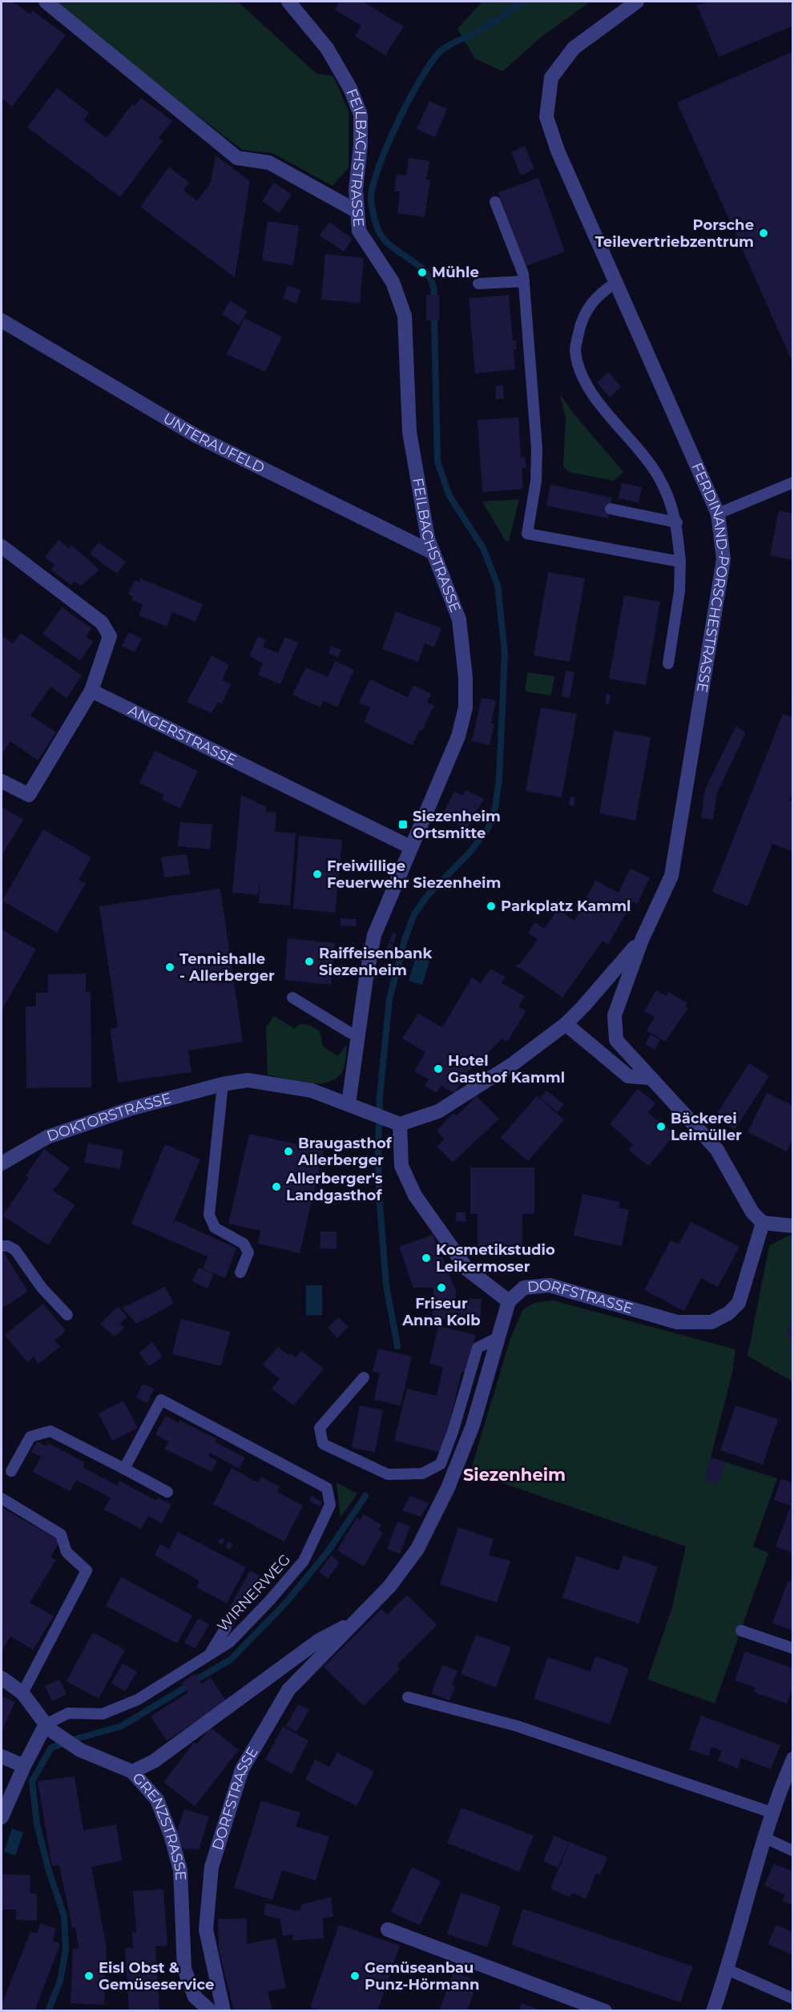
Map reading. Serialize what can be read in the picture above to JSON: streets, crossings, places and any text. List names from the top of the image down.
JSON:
{
  "streets": {
    "street": [
      "FEILBACHSTRASSE",
      "UNTERAUFELD",
      "FERDINAND-PORSCHESTRASSE",
      "ANGERSTRASSE",
      "DOKTORSTRASSE",
      "DORFSTRASSE",
      "GRENZSTRASSE"
    ],
    "lane": ["WIRNERWEG"]
  },
  "crossings": [
    ["FEILBACHSTRASSE", "UNTERAUFELD"],
    ["FEILBACHSTRASSE", "ANGERSTRASSE"],
    ["FEILBACHSTRASSE", "DOKTORSTRASSE"],
    ["DORFSTRASSE", "GRENZSTRASSE"],
    ["WIRNERWEG", "GRENZSTRASSE"]
  ],
  "districts": ["Siezenheim"],
  "places": {
    "other": [
      "Porsche Teilevertriebzentrum",
      "Mühle",
      "Freiwillige Feuerwehr Siezenheim",
      "Parkplatz Kamml",
      "Raiffeisenbank Siezenheim",
      "Tennishalle - Allerberger",
      "Hotel Gasthof Kamml",
      "Bäckerei Leimüller",
      "Braugasthof Allerberger",
      "Allerberger's Landgasthof",
      "Kosmetikstudio Leikermoser",
      "Friseur Anna Kolb",
      "Eisl Obst & Gemüseservice",
      "Gemüseanbau Punz-Hörmann"
    ],
    "transit": ["Siezenheim Ortsmitte"]
  }
}
